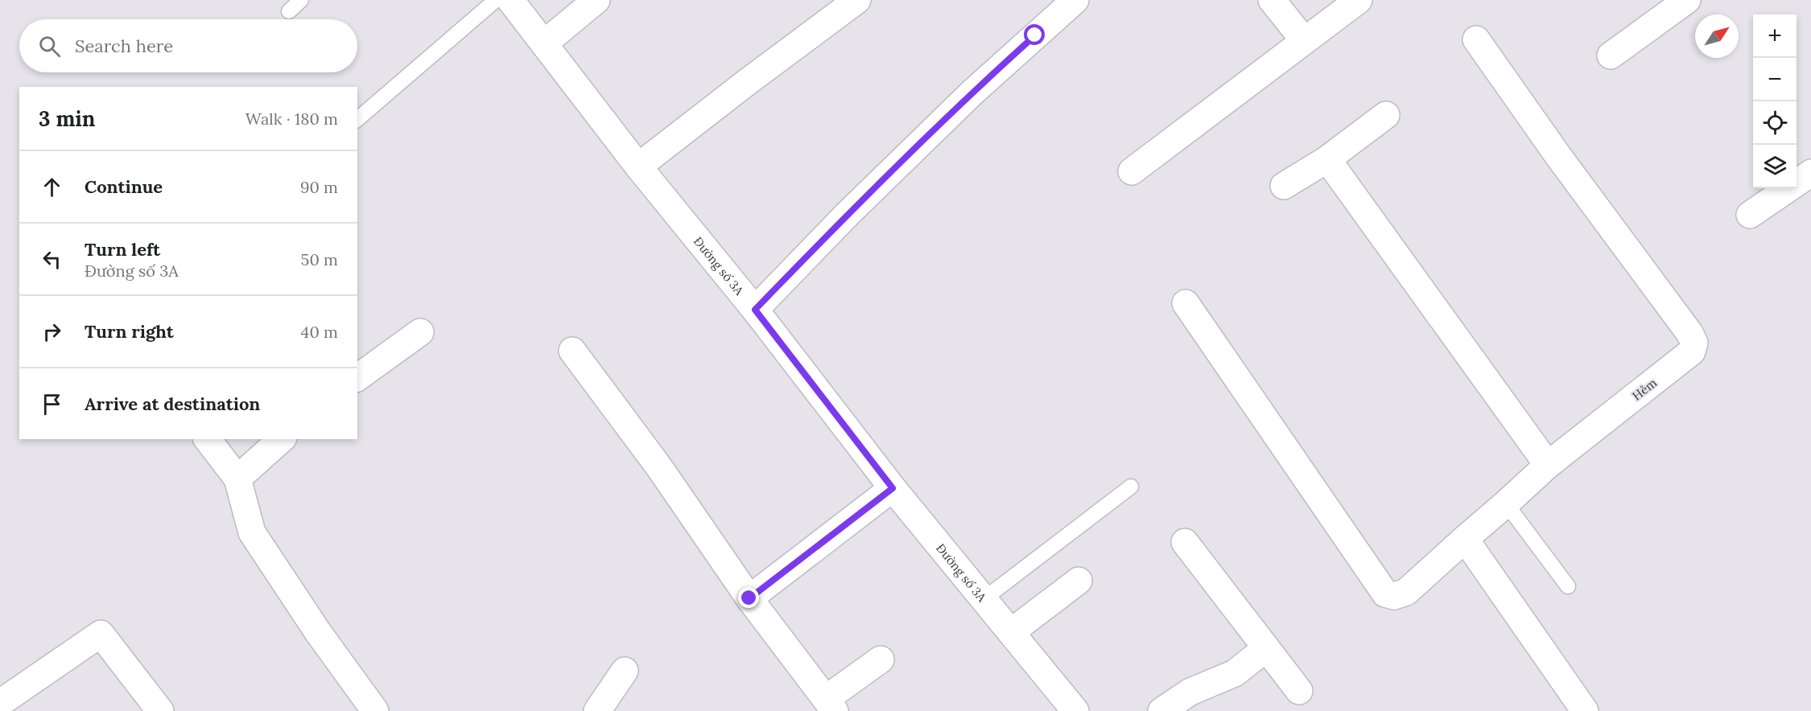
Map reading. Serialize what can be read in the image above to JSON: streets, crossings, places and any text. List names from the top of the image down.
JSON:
{
  "streets": {
    "street": ["Đường số 3A", "Hẻm"]
  },
  "north": "top right",
  "page": {
    "map_buttons": ["+", "−"],
    "search": "Search here",
    "heading": ["3 min", "Walk · 180 m"],
    "list": [
      ["Continue", "90 m"],
      ["Turn left", "Đường số 3A", "50 m"],
      ["Turn right", "40 m"],
      "Arrive at destination"
    ]
  }
}
